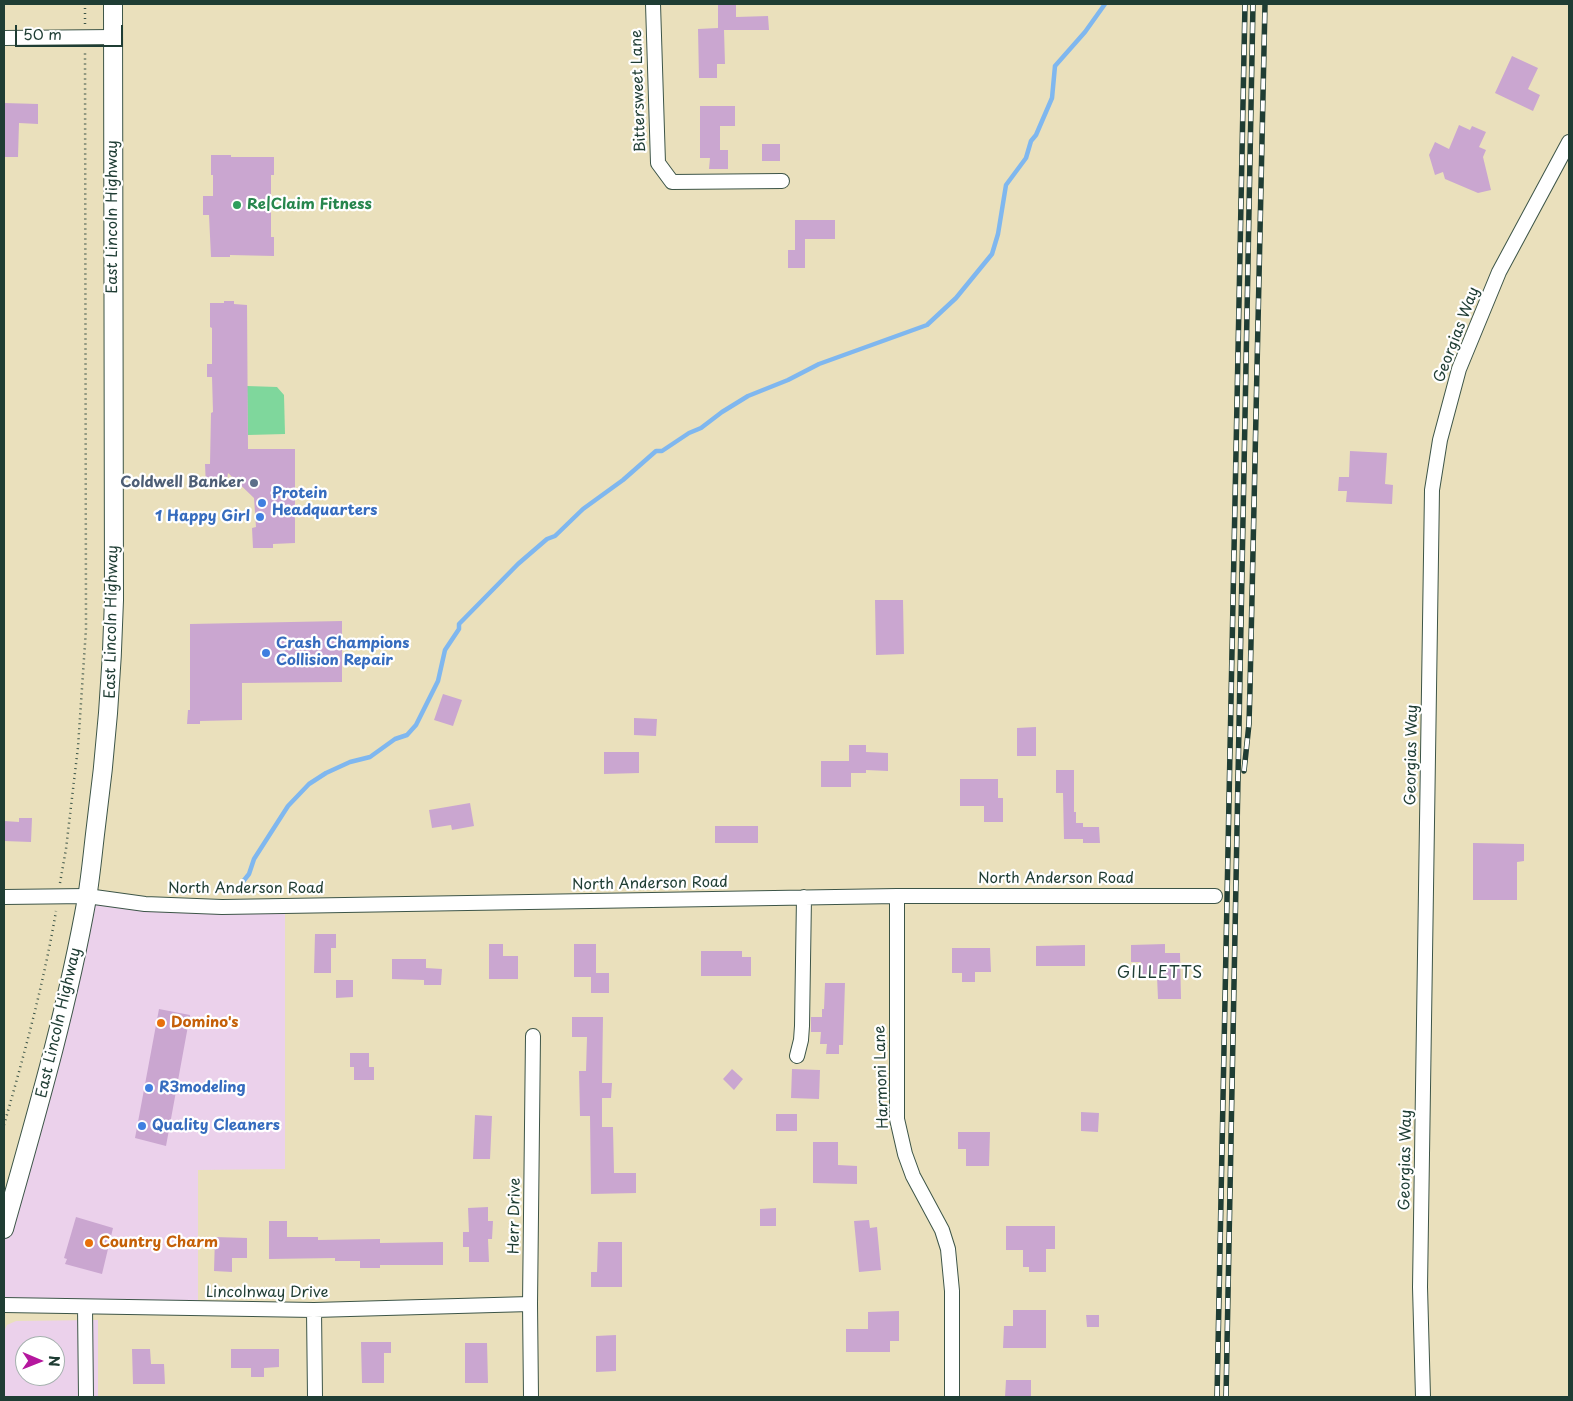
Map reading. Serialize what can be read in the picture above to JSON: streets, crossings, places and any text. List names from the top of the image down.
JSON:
{
  "streets": {
    "main road": ["East Lincoln Highway"],
    "street": [
      "Bittersweet Lane",
      "Georgias Way",
      "North Anderson Road",
      "Harmoni Lane",
      "Herr Drive",
      "Lincolnway Drive"
    ]
  },
  "crossings": [
    ["East Lincoln Highway", "North Anderson Road"],
    ["North Anderson Road", "Harmoni Lane"],
    ["Herr Drive", "Lincolnway Drive"]
  ],
  "districts": ["GILLETTS"],
  "places": [
    "Re|Claim Fitness",
    "Coldwell Banker",
    "Protein Headquarters",
    "1 Happy Girl",
    "Crash Champions Collision Repair",
    "Domino's",
    "R3modeling",
    "Quality Cleaners",
    "Country Charm"
  ],
  "scale_bar": "50 m",
  "north": "right"
}
